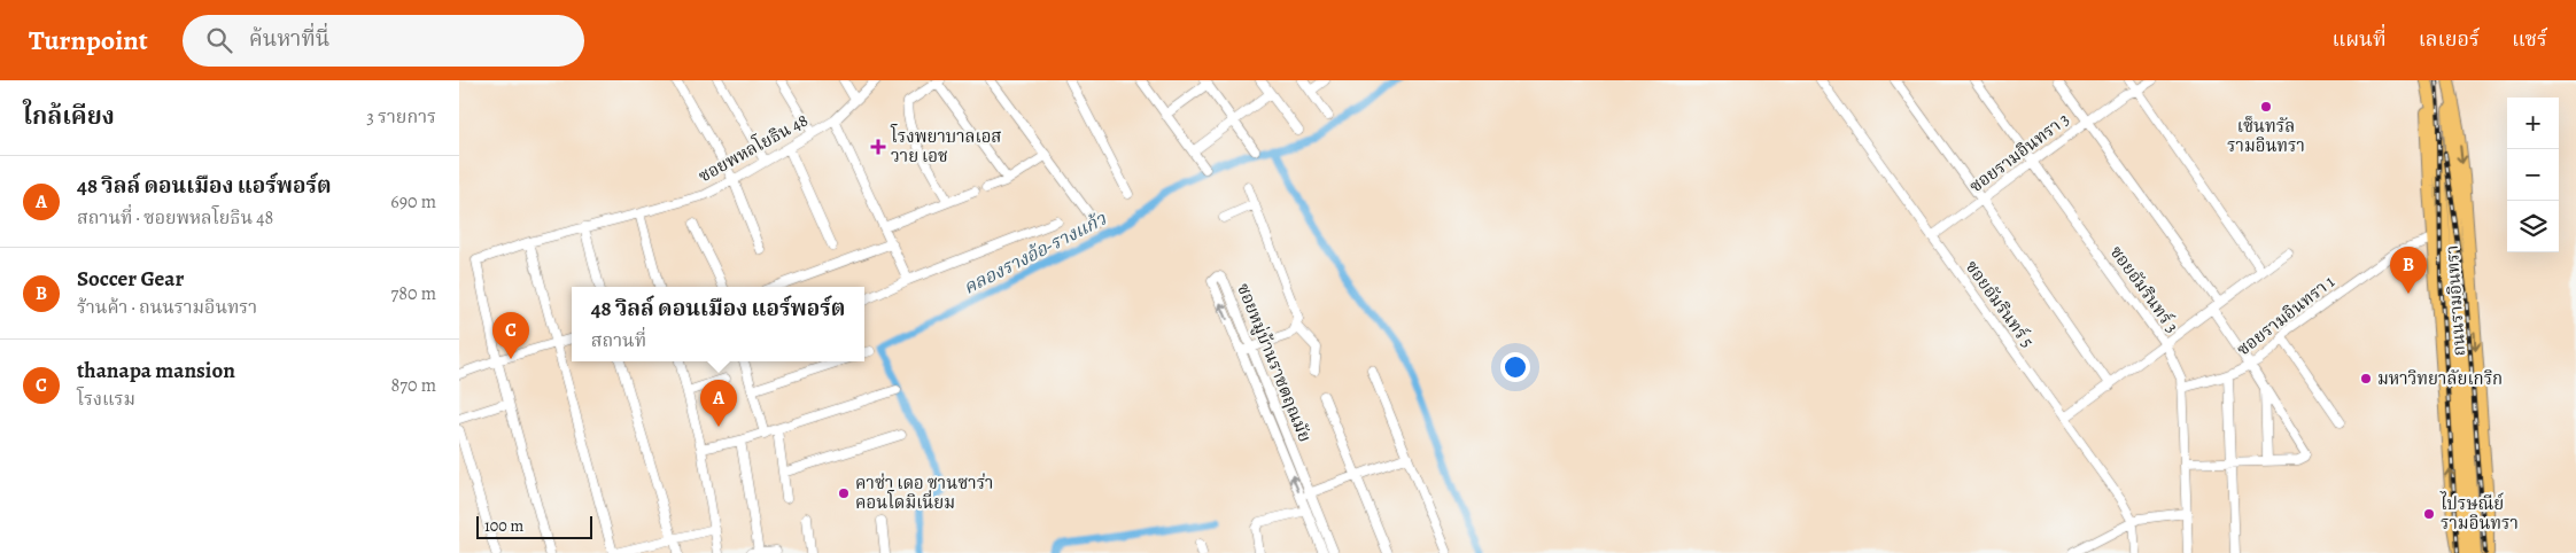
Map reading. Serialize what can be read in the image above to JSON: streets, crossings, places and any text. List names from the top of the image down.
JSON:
{
  "streets": {
    "main road": ["ถนนรามอินทรา"],
    "street": [
      "ซอยพหลโยธิน 48",
      "ซอยรามอินทรา 3",
      "ซอยอัมรินทร์ 3",
      "ซอยอัมรินทร์ 5",
      "ซอยรามอินทรา 1",
      "ซอยหมู่บ้านราชตฤณมัย"
    ]
  },
  "crossings": [
    ["ซอยรามอินทรา 3", "ซอยอัมรินทร์ 3"],
    ["ซอยรามอินทรา 3", "ซอยอัมรินทร์ 5"],
    ["ซอยอัมรินทร์ 3", "ซอยรามอินทรา 1"],
    ["ถนนรามอินทรา", "ซอยรามอินทรา 1"]
  ],
  "water": ["คลองรางอ้อ-รางแก้ว"],
  "places": {
    "other": [
      "เซ็นทรัล รามอินทรา",
      "มหาวิทยาลัยเกริก",
      "คาซ่า เดอ ซานซาร่า คอนโดมิเนี่ยม",
      "ไปรษณีย์ รามอินทรา"
    ],
    "health": ["โรงพยาบาลเอส วาย เอช"]
  },
  "scale_bar": "100 m",
  "page": {
    "header": "Turnpoint",
    "search": "ค้นหาที่นี่",
    "nav": ["แผนที่", "เลเยอร์", "แชร์"],
    "heading": ["ใกล้เคียง", "3 รายการ"],
    "map_buttons": ["+", "−"],
    "list": [
      {
        "mark": "A",
        "name": "48 วิลล์ ดอนเมือง แอร์พอร์ต",
        "note": "สถานที่ · ซอยพหลโยธิน 48",
        "value": "690 m"
      },
      {
        "mark": "B",
        "name": "Soccer Gear",
        "note": "ร้านค้า · ถนนรามอินทรา",
        "value": "780 m"
      },
      {
        "mark": "C",
        "name": "thanapa mansion",
        "note": "โรงแรม",
        "value": "870 m"
      }
    ],
    "pins": ["B", "C", "A"],
    "popup": ["48 วิลล์ ดอนเมือง แอร์พอร์ต", "สถานที่"],
    "scale": "100 m"
  }
}
